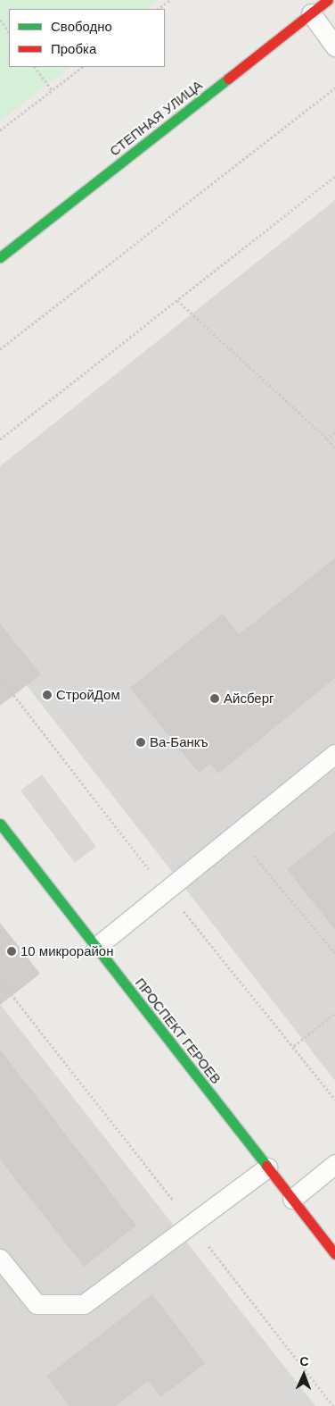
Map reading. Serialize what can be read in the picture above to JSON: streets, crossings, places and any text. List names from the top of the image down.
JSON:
{
  "streets": {
    "street": ["СТЕПНАЯ УЛИЦА", "ПРОСПЕКТ ГЕРОЕВ"]
  },
  "places": [
    "СтройДом",
    "Айсберг",
    "Ва-Банкъ",
    "10 микрорайон"
  ],
  "legend": ["Свободно", "Пробка"],
  "north": "top"
}
